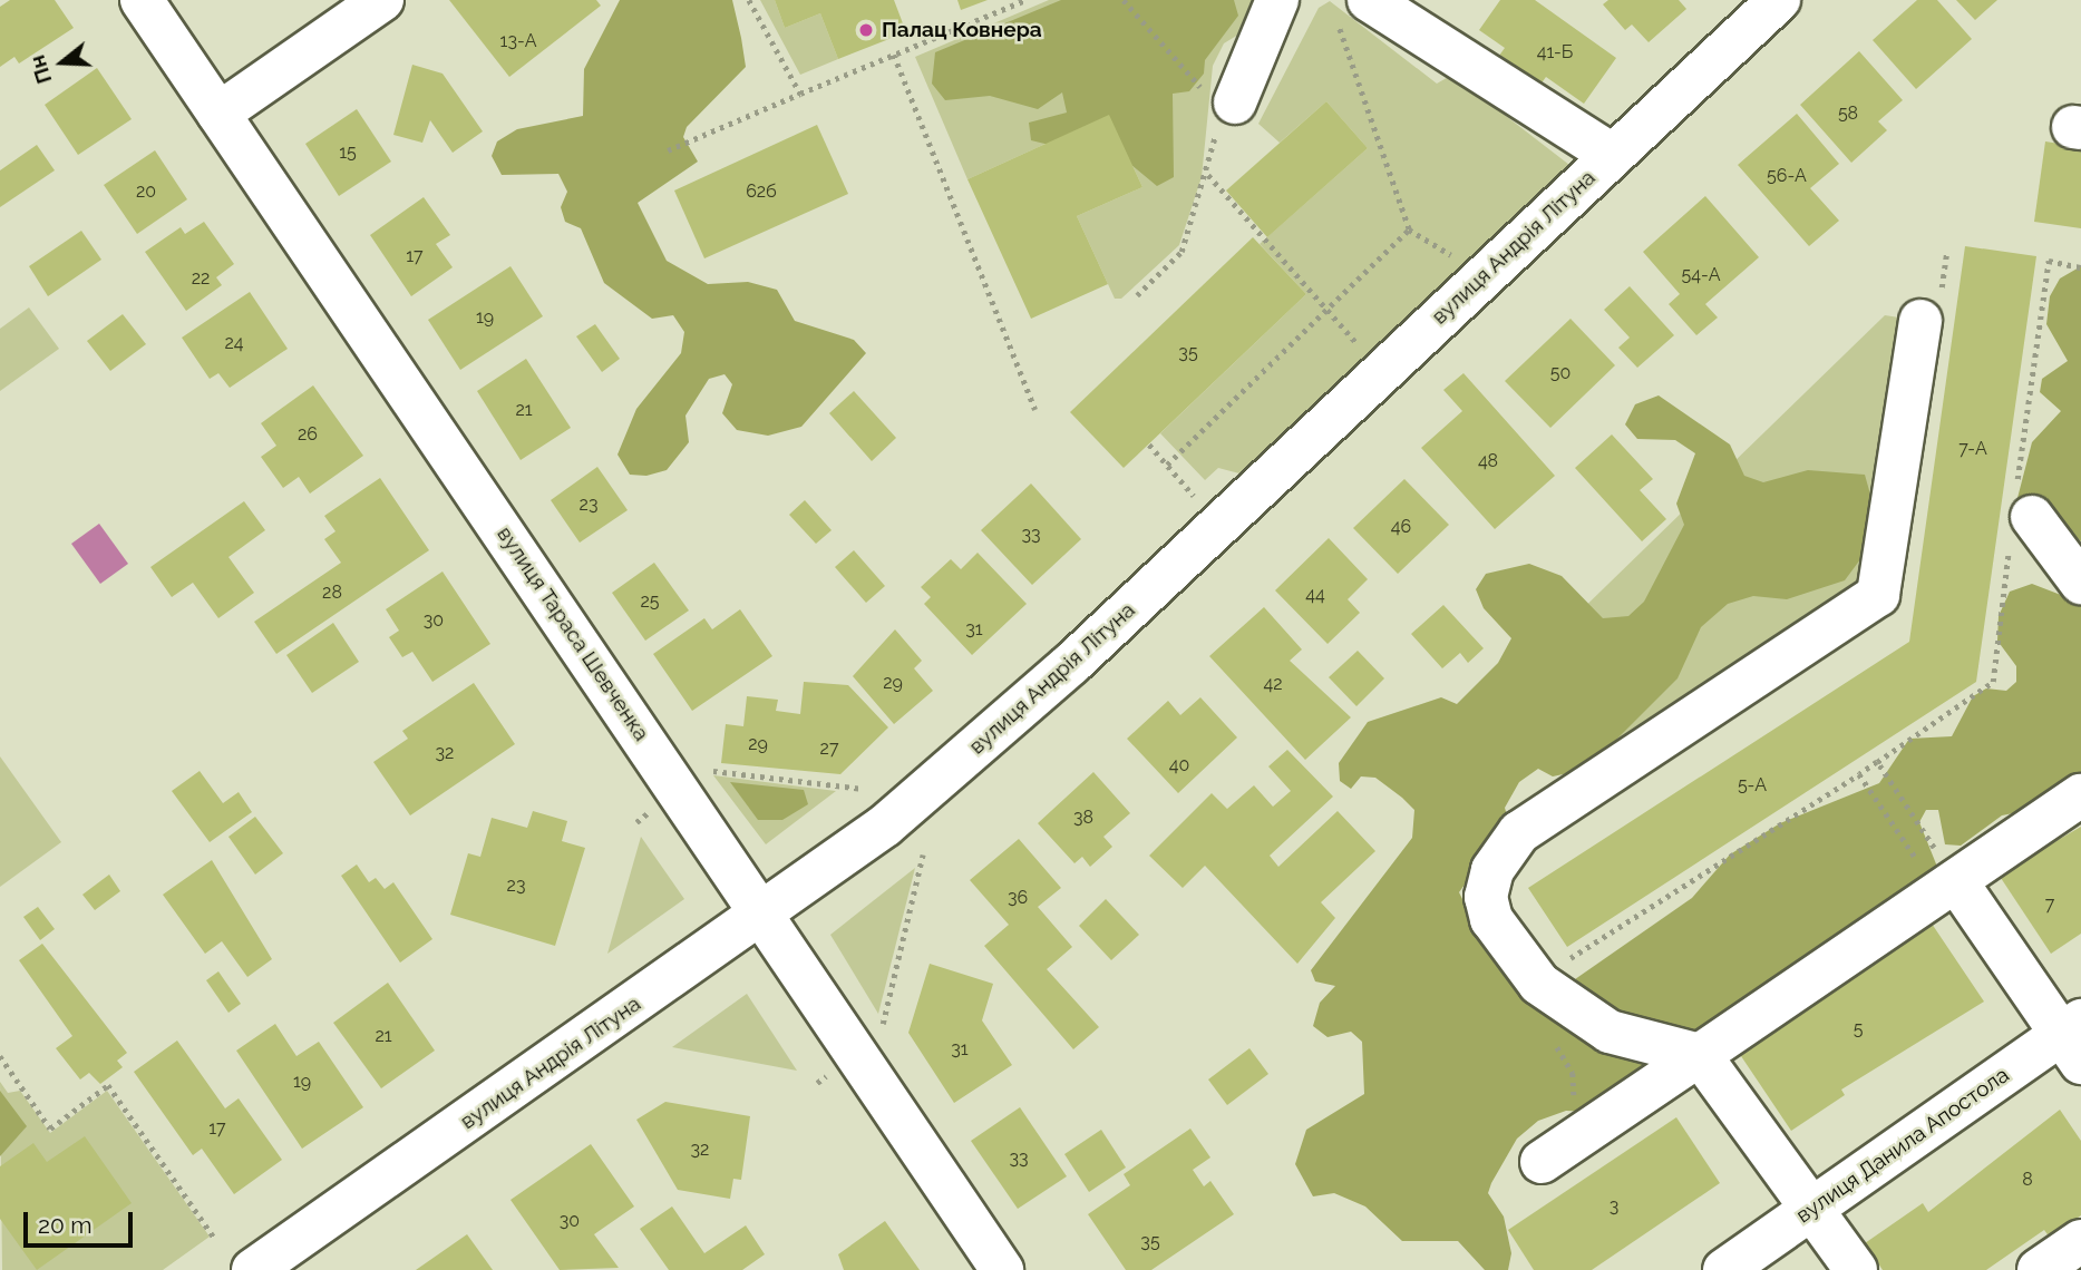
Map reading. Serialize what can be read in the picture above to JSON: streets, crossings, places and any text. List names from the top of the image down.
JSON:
{
  "streets": {
    "street": ["вулиця Андрія Літуна", "вулиця Тараса Шевченка", "вулиця Данила Апостола"]
  },
  "crossings": [
    ["вулиця Андрія Літуна", "вулиця Тараса Шевченка"]
  ],
  "places": ["Палац Ковнера"],
  "house_numbers": [
    "13-А",
    "41-Б",
    "58",
    "15",
    "56-А",
    "20",
    "62б",
    "17",
    "54-А",
    "22",
    "19",
    "24",
    "35",
    "50",
    "21",
    "26",
    "7-А",
    "48",
    "23",
    "46",
    "33",
    "28",
    "44",
    "25",
    "30",
    "31",
    "29",
    "42",
    "29",
    "27",
    "32",
    "40",
    "5-А",
    "38",
    "23",
    "36",
    "7",
    "5",
    "21",
    "31",
    "19",
    "17",
    "32",
    "33",
    "8",
    "3",
    "30",
    "35"
  ],
  "scale_bar": "20 m",
  "north": "left"
}
